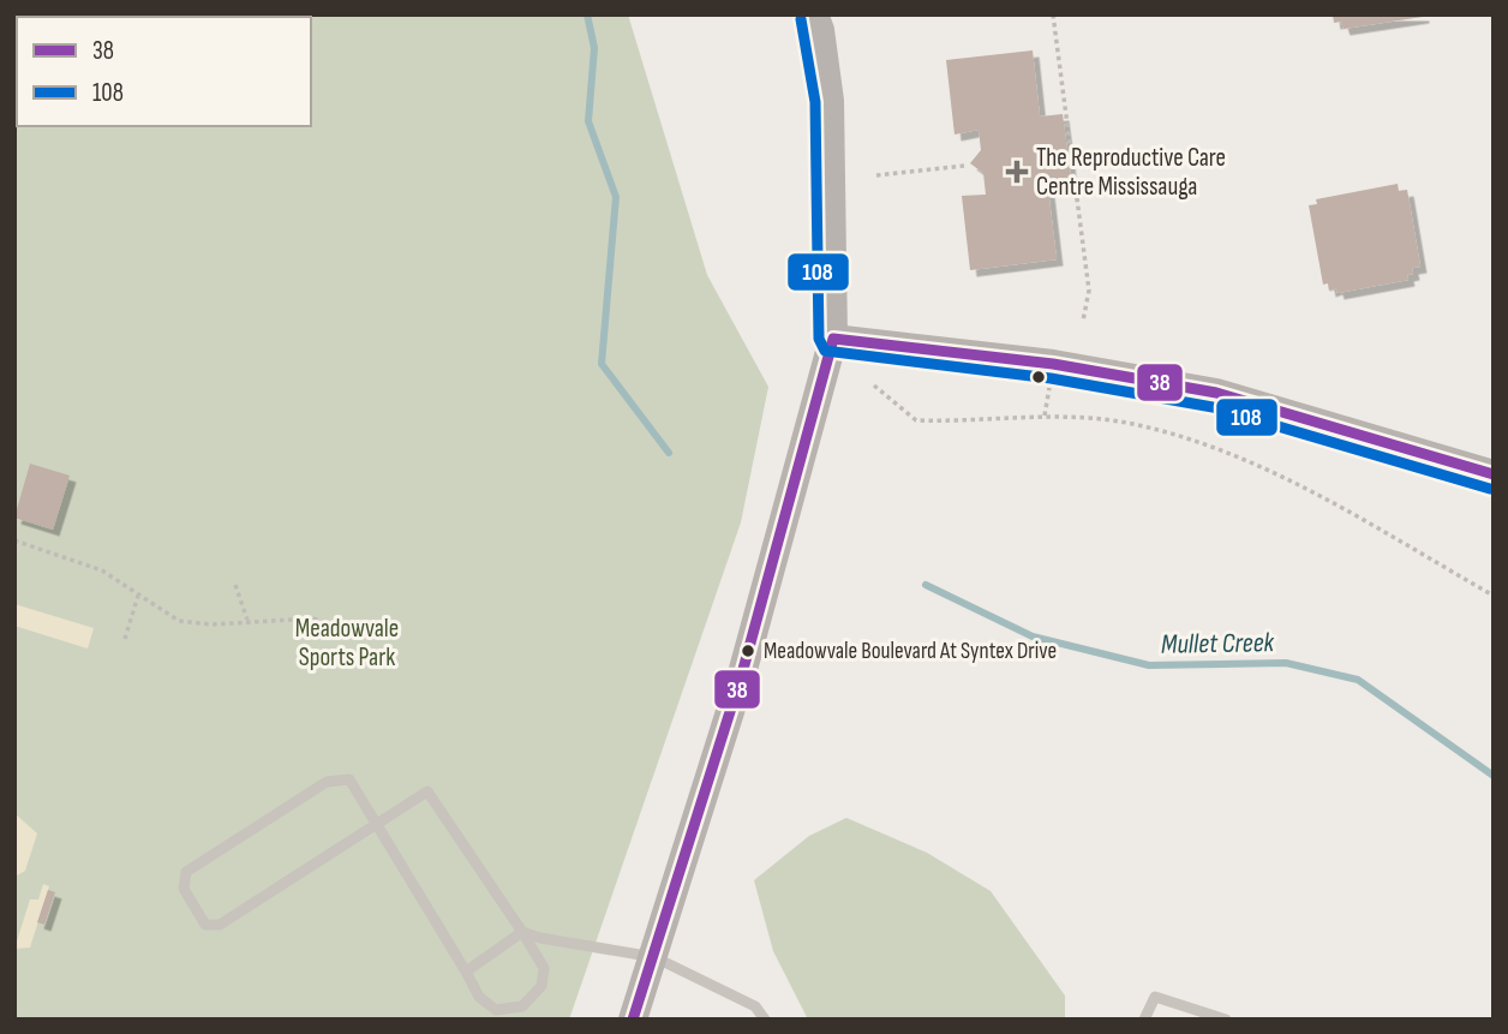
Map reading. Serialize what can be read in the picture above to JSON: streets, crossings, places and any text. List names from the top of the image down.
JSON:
{
  "water": ["Mullet Creek"],
  "parks": ["Meadowvale Sports Park"],
  "places": {
    "health": ["The Reproductive Care Centre Mississauga"],
    "other": ["Meadowvale Boulevard At Syntex Drive"]
  },
  "lines": ["transit line 108", "transit line 38"],
  "legend": ["38", "108"]
}
